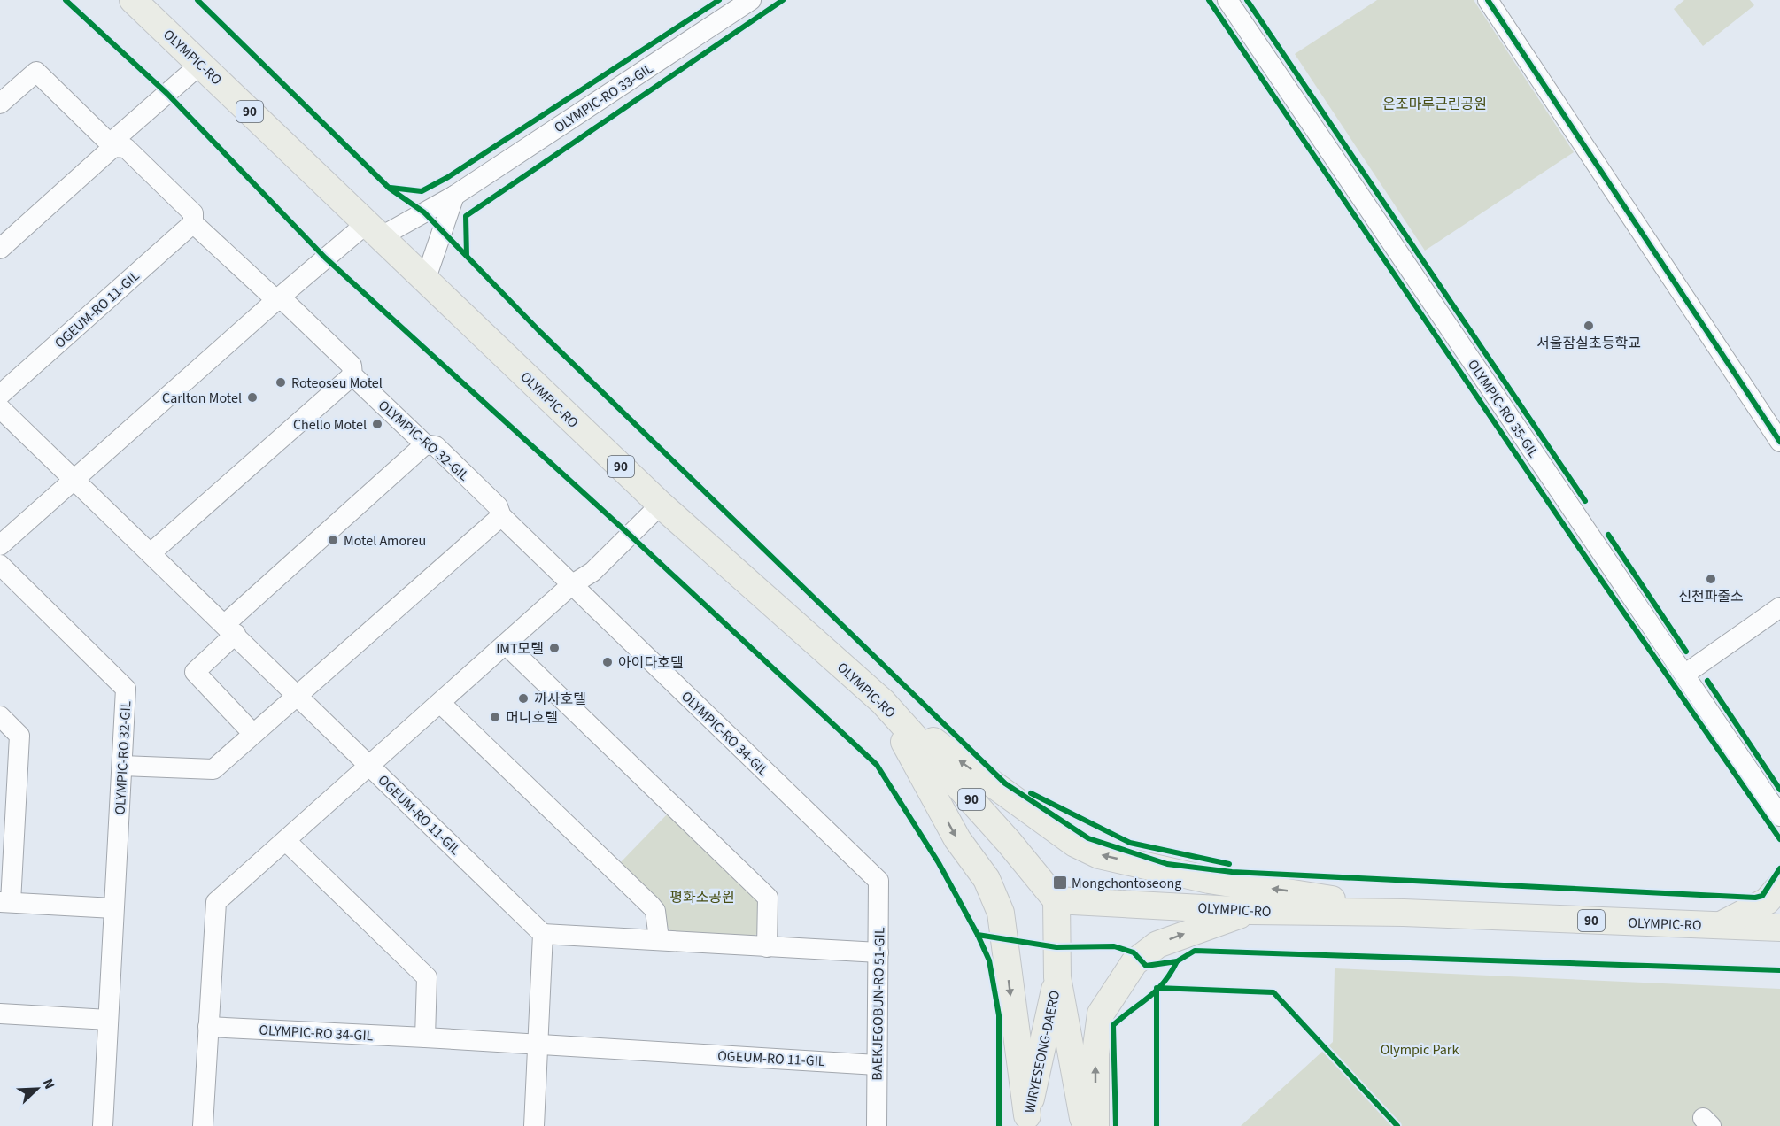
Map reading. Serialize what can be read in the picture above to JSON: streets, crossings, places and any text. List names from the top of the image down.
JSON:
{
  "streets": {
    "main road": ["OLYMPIC-RO", "90", "WIRYESEONG-DAERO"],
    "street": [
      "OLYMPIC-RO 33-GIL",
      "OGEUM-RO 11-GIL",
      "OLYMPIC-RO 35-GIL",
      "OLYMPIC-RO 32-GIL",
      "OLYMPIC-RO 34-GIL",
      "BAEKJEGOBUN-RO 51-GIL"
    ]
  },
  "crossings": [
    ["OLYMPIC-RO", "OLYMPIC-RO 33-GIL"],
    ["OLYMPIC-RO", "90"],
    ["OLYMPIC-RO", "WIRYESEONG-DAERO"],
    ["OGEUM-RO 11-GIL", "OLYMPIC-RO 32-GIL"],
    ["OGEUM-RO 11-GIL", "OLYMPIC-RO 34-GIL"],
    ["OGEUM-RO 11-GIL", "BAEKJEGOBUN-RO 51-GIL"],
    ["OLYMPIC-RO 32-GIL", "OLYMPIC-RO 34-GIL"],
    ["OLYMPIC-RO 34-GIL", "BAEKJEGOBUN-RO 51-GIL"]
  ],
  "parks": ["온조마루근린공원", "평화소공원", "Olympic Park"],
  "places": {
    "other": [
      "서울잠실초등학교",
      "Roteoseu Motel",
      "Carlton Motel",
      "Chello Motel",
      "Motel Amoreu",
      "신천파출소",
      "IMT모텔",
      "아이다호텔",
      "까사호텔",
      "머니호텔"
    ],
    "transit": ["Mongchontoseong"]
  },
  "north": "top right"
}
